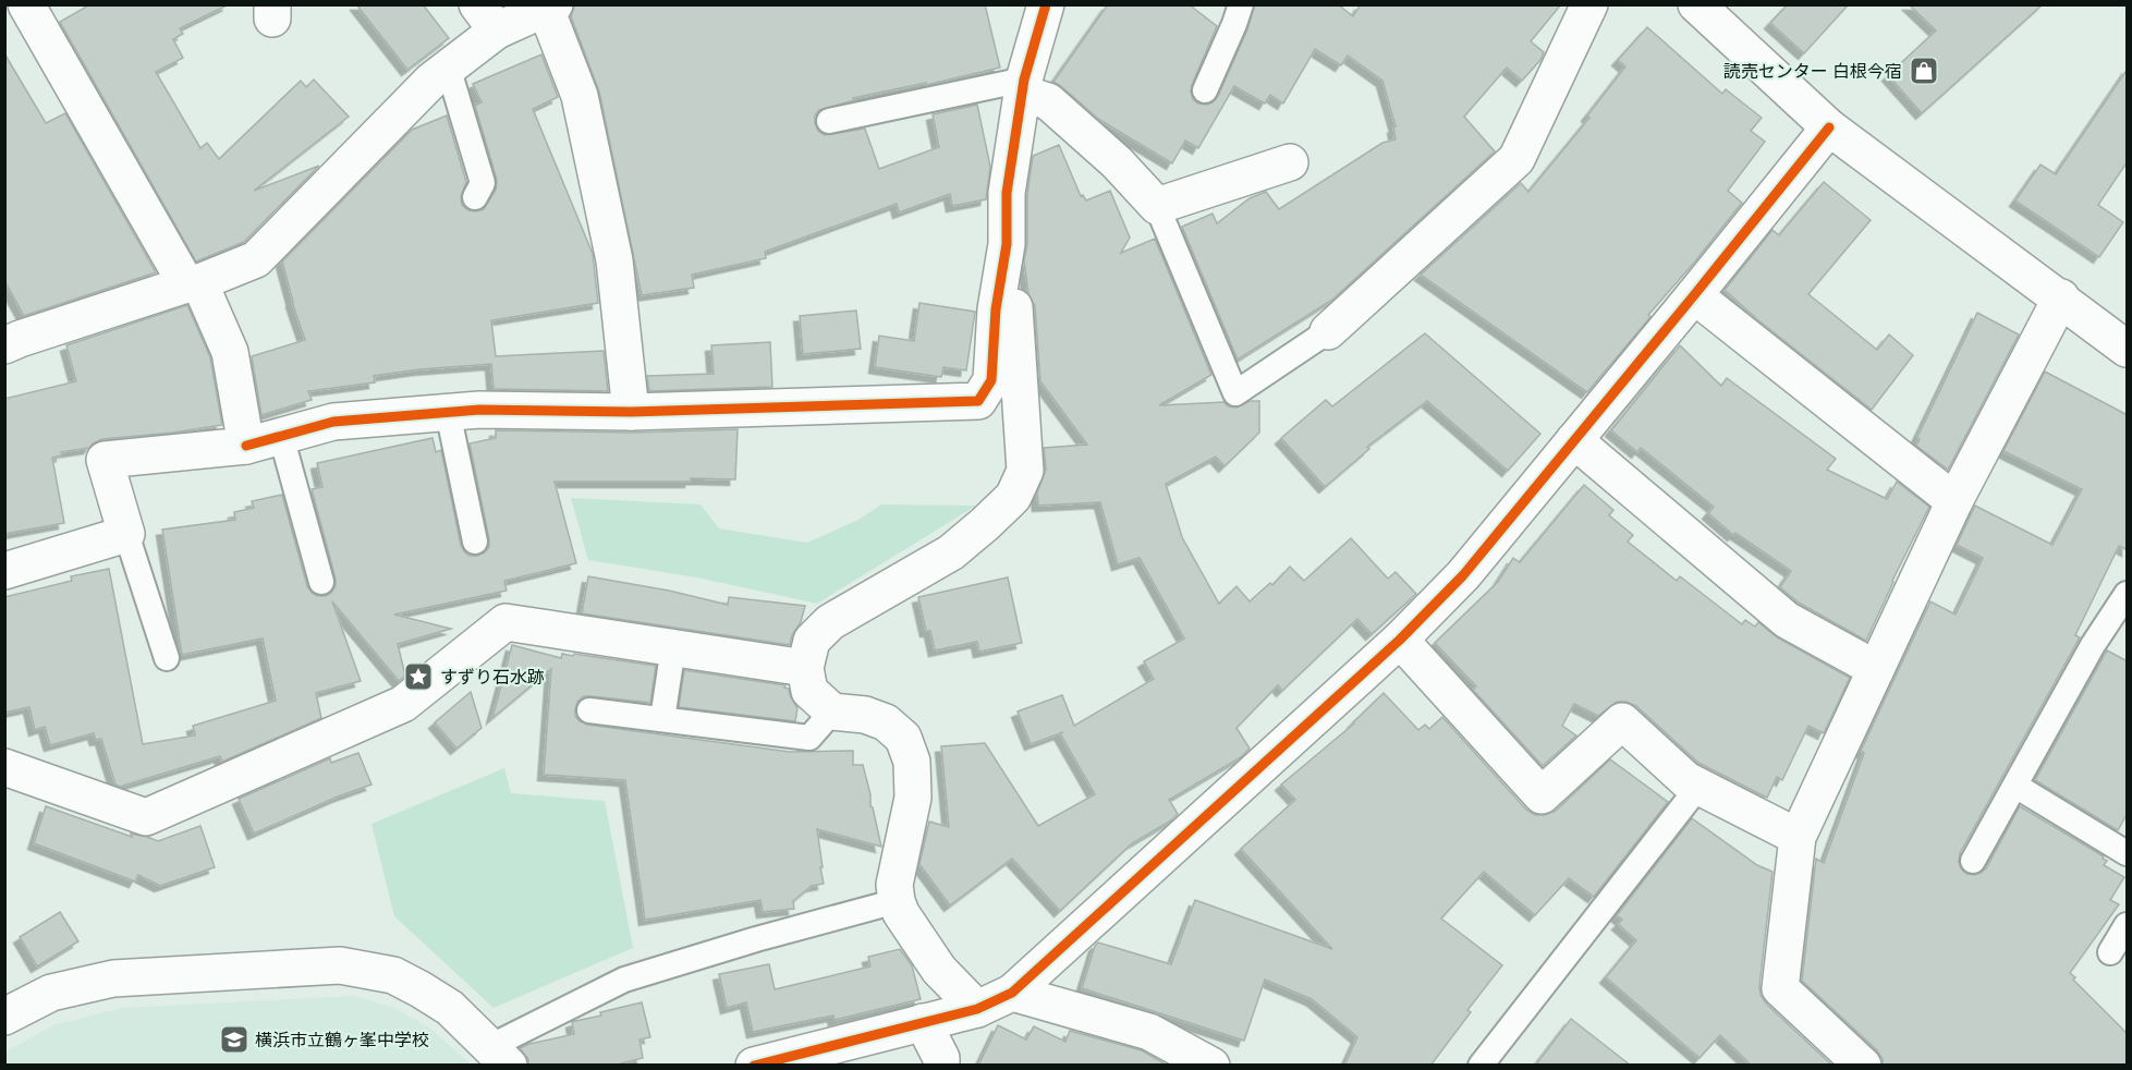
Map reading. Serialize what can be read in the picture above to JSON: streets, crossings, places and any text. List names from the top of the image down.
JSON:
{
  "places": {
    "shop": ["読売センター 白根今宿"],
    "place": ["すずり石水跡"],
    "school or university": ["横浜市立鶴ヶ峯中学校"]
  }
}
